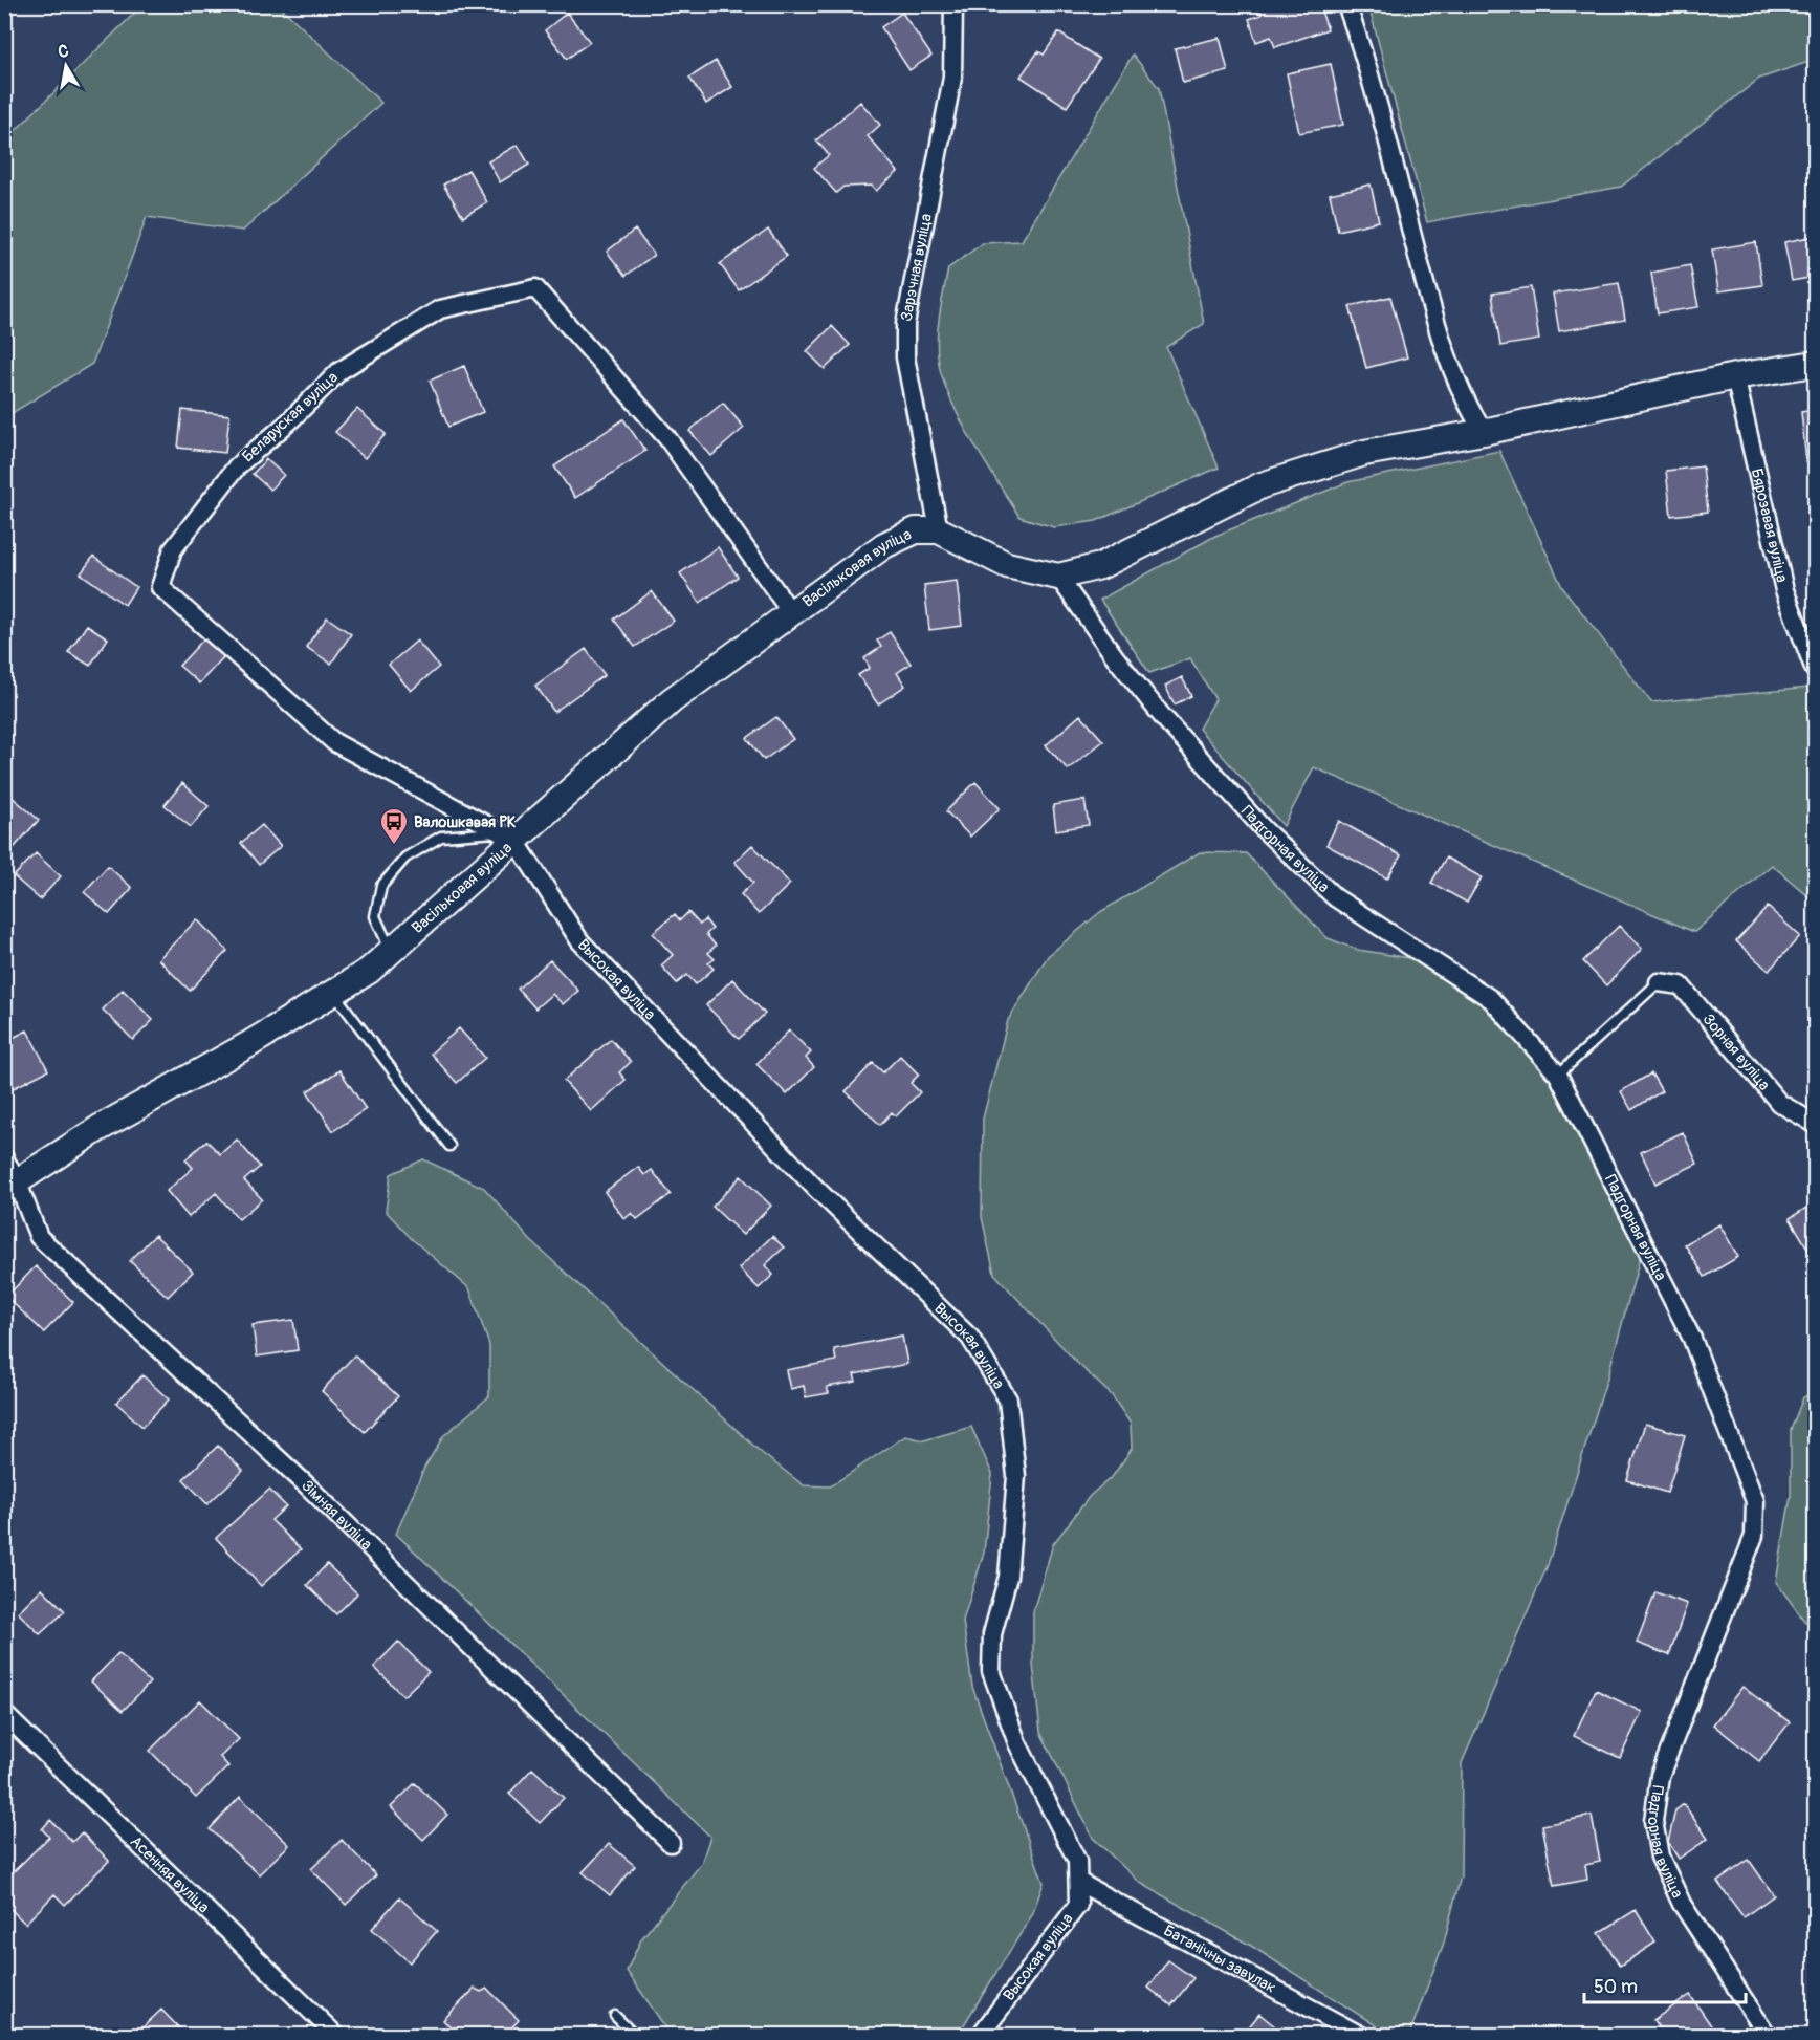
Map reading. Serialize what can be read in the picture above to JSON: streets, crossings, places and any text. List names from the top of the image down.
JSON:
{
  "streets": {
    "street": [
      "Зарэчная вуліца",
      "Беларуская вуліца",
      "Бярозавая вуліца",
      "Васільковая вуліца",
      "Падгорная вуліца",
      "Высокая вуліца",
      "Зорная вуліца",
      "Зімняя вуліца",
      "Асенняя вуліца",
      "Батанічны завулак"
    ]
  },
  "crossings": [
    ["Зарэчная вуліца", "Васільковая вуліца"],
    ["Беларуская вуліца", "Васільковая вуліца"],
    ["Беларуская вуліца", "Высокая вуліца"],
    ["Васільковая вуліца", "Высокая вуліца"],
    ["Васільковая вуліца", "Зімняя вуліца"],
    ["Высокая вуліца", "Батанічны завулак"]
  ],
  "places": {
    "bus stop": ["Валошкавая РК"]
  },
  "scale_bar": "50 m",
  "north": "top"
}
